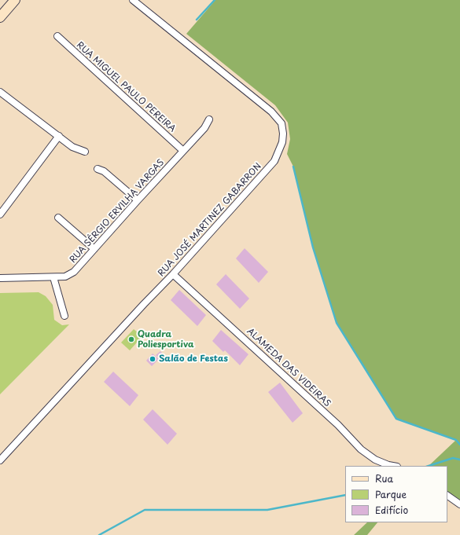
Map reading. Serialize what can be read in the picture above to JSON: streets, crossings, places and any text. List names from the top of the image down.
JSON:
{
  "streets": {
    "street": [
      "RUA MIGUEL PAULO PEREIRA",
      "RUA SÉRGIO ERVILHA VARGAS",
      "RUA JOSÉ MARTINEZ GABARRON",
      "ALAMEDA DAS VIDEIRAS"
    ]
  },
  "crossings": [
    ["RUA MIGUEL PAULO PEREIRA", "RUA SÉRGIO ERVILHA VARGAS"],
    ["RUA JOSÉ MARTINEZ GABARRON", "ALAMEDA DAS VIDEIRAS"]
  ],
  "places": ["Quadra Poliesportiva", "Salão de Festas"],
  "legend": ["Rua", "Parque", "Edifício"]
}
